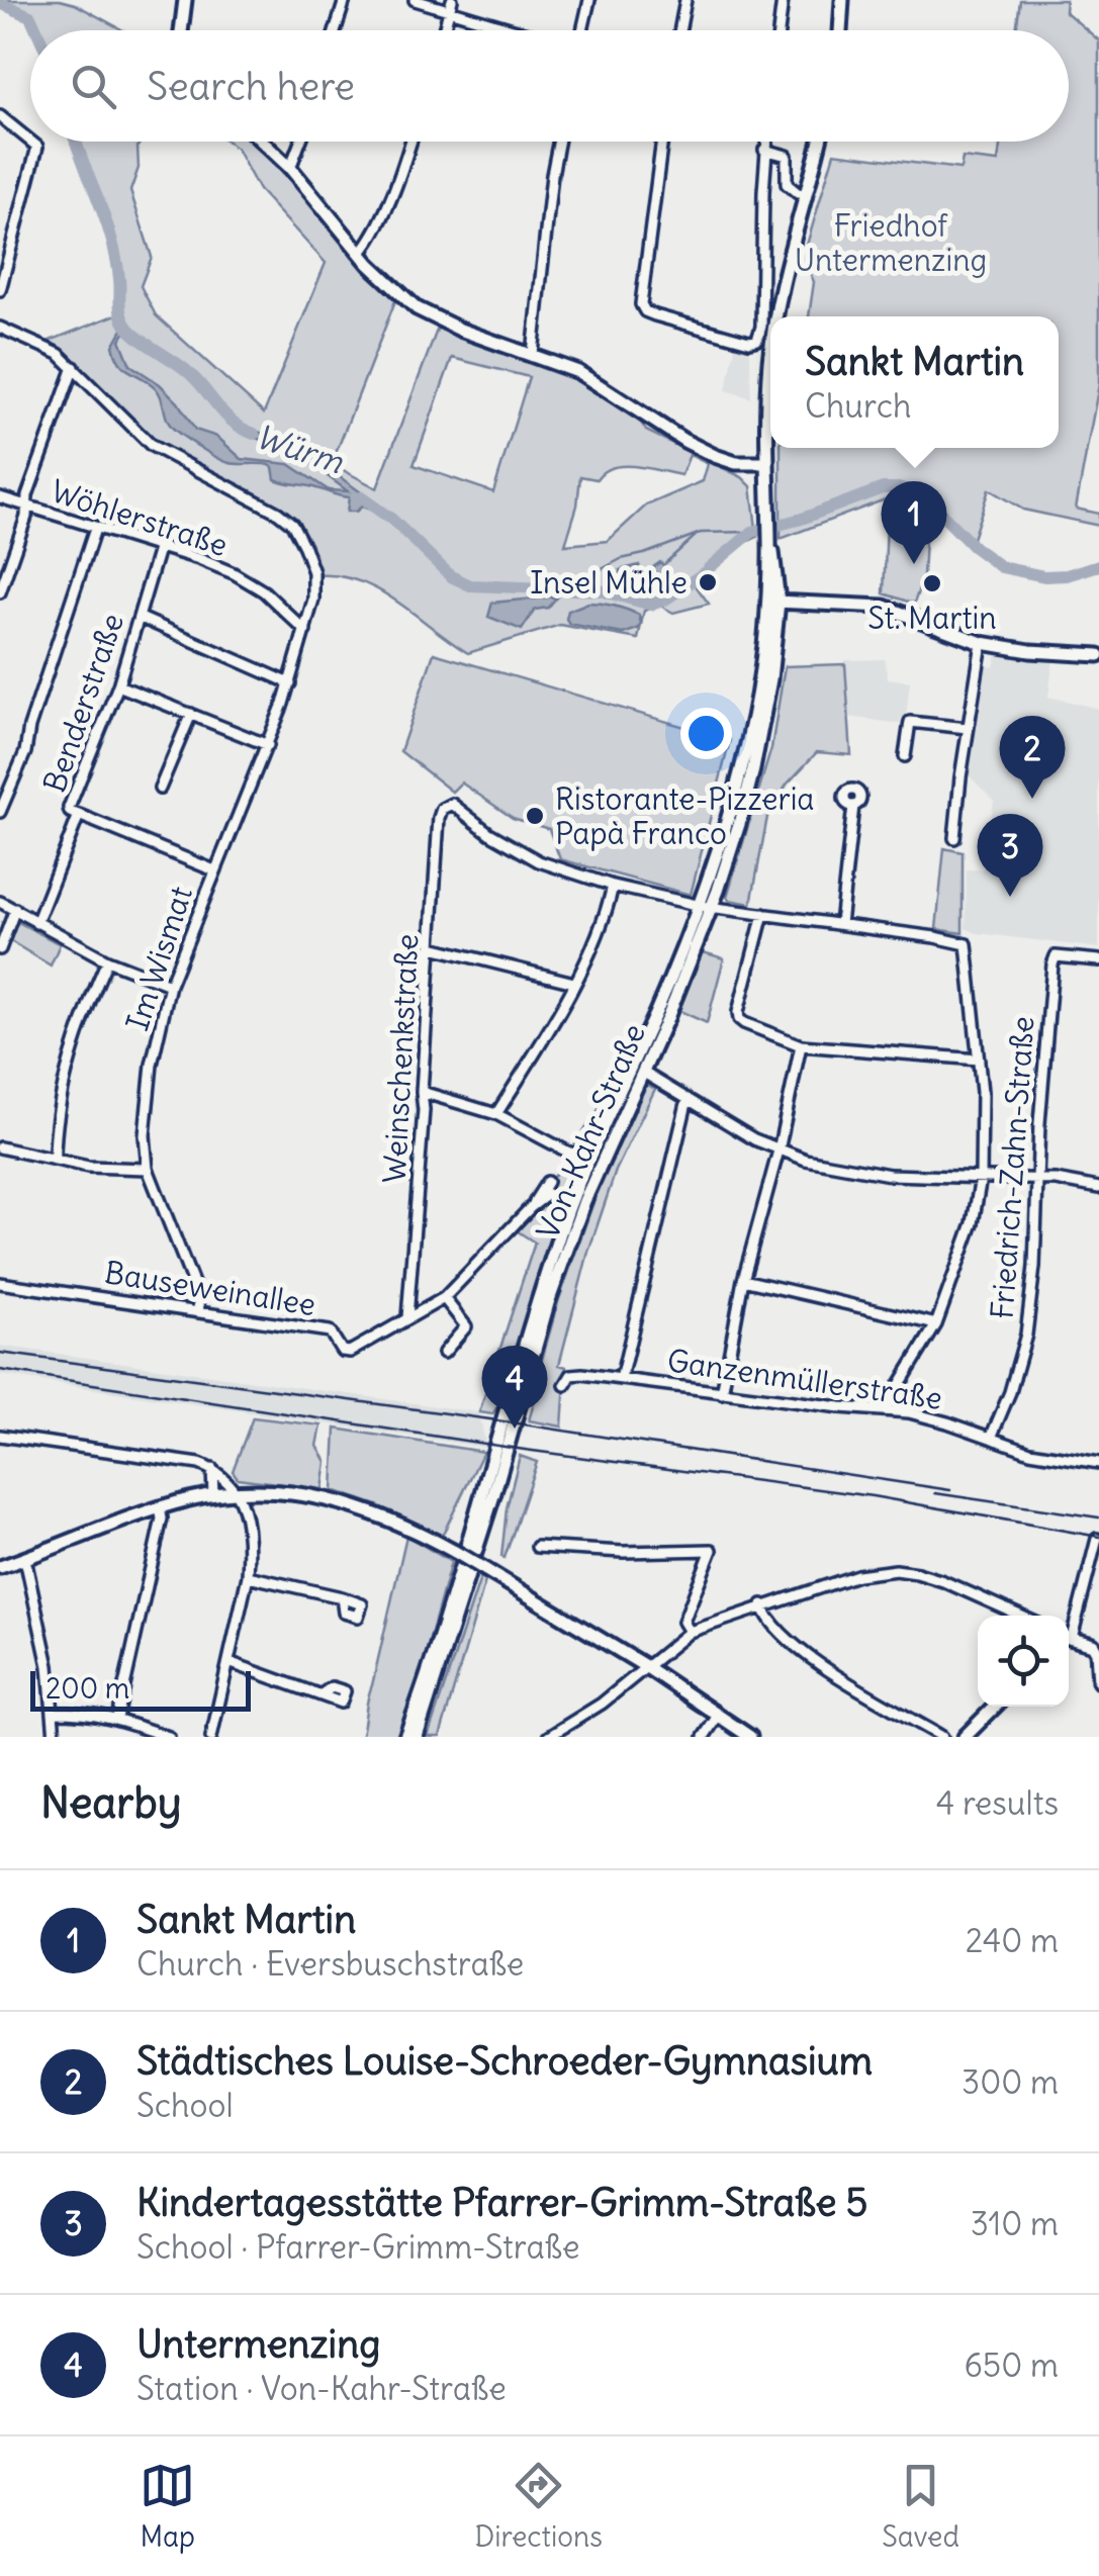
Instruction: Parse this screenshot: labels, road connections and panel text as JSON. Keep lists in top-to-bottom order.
{
  "streets": {
    "main road": ["Von-Kahr-Straße"],
    "street": [
      "Wöhlerstraße",
      "Benderstraße",
      "Im Wismat",
      "Weinschenkstraße",
      "Friedrich-Zahn-Straße",
      "Bauseweinallee",
      "Ganzenmüllerstraße"
    ]
  },
  "crossings": [
    ["Wöhlerstraße", "Benderstraße"],
    ["Wöhlerstraße", "Im Wismat"],
    ["Im Wismat", "Bauseweinallee"],
    ["Weinschenkstraße", "Bauseweinallee"],
    ["Friedrich-Zahn-Straße", "Ganzenmüllerstraße"]
  ],
  "water": ["Würm"],
  "parks": ["Friedhof Untermenzing"],
  "places": ["Insel Mühle", "St. Martin", "Ristorante-Pizzeria Papà Franco"],
  "scale_bar": "200 m",
  "page": {
    "search": "Search here",
    "popup": ["Sankt Martin", "Church"],
    "pins": [
      "1",
      "2",
      "3",
      "4"
    ],
    "scale": "200 m",
    "heading": ["Nearby", "4 results"],
    "list": [
      {
        "mark": "1",
        "name": "Sankt Martin",
        "note": "Church · Eversbuschstraße",
        "value": "240 m"
      },
      {
        "mark": "2",
        "name": "Städtisches Louise-Schroeder-Gymnasium",
        "note": "School",
        "value": "300 m"
      },
      {
        "mark": "3",
        "name": "Kindertagesstätte Pfarrer-Grimm-Straße 5",
        "note": "School · Pfarrer-Grimm-Straße",
        "value": "310 m"
      },
      {
        "mark": "4",
        "name": "Untermenzing",
        "note": "Station · Von-Kahr-Straße",
        "value": "650 m"
      }
    ],
    "nav": ["Map", "Directions", "Saved"]
  }
}
